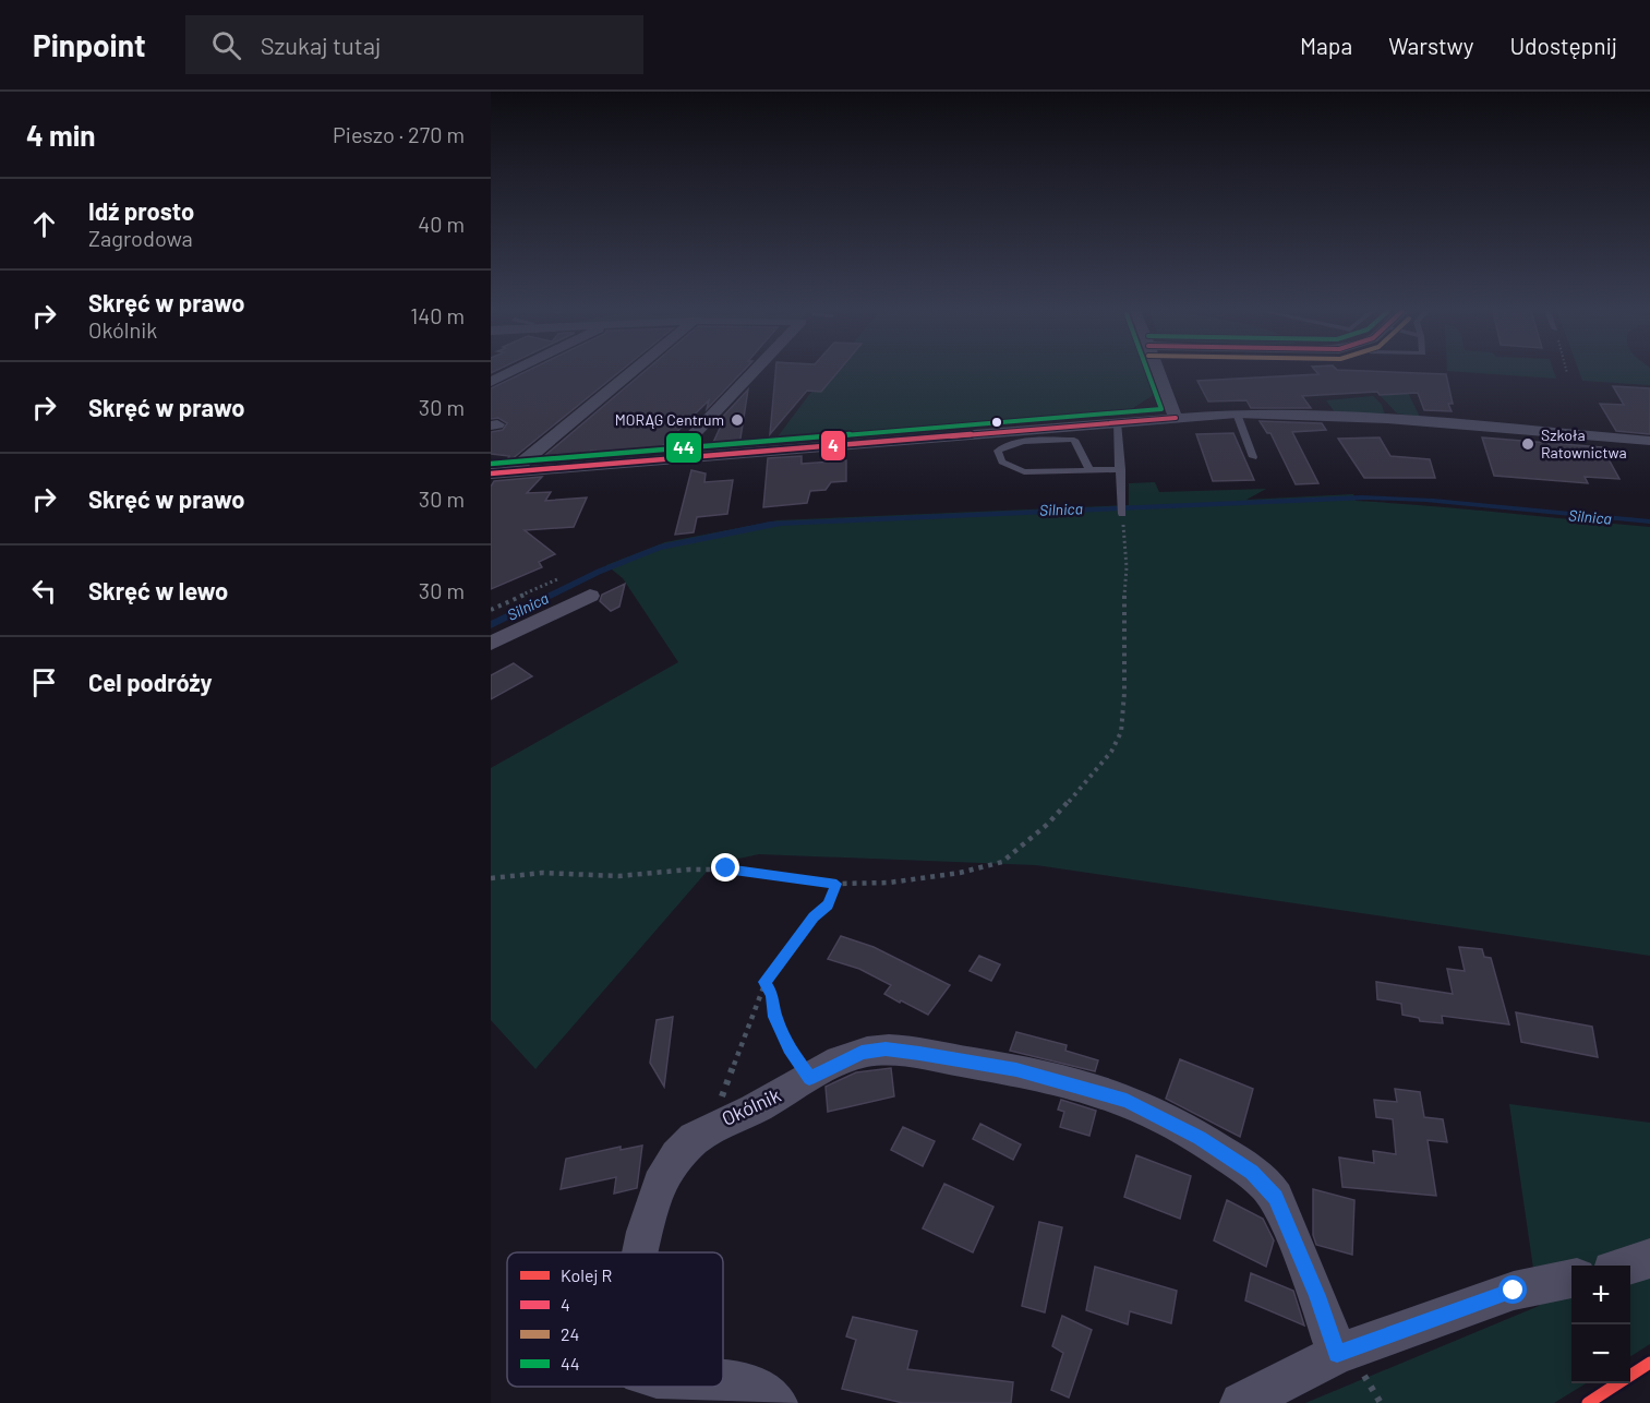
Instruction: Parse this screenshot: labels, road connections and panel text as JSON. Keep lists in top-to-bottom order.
{
  "streets": {
    "street": ["Okólnik"]
  },
  "water": ["Silnica"],
  "places": ["MORĄG Centrum", "Szkoła Ratownictwa"],
  "lines": ["transit line 44", "transit line 4", "rail line R"],
  "legend": [
    "Kolej R",
    "4",
    "24",
    "44"
  ],
  "page": {
    "header": "Pinpoint",
    "search": "Szukaj tutaj",
    "nav": ["Mapa", "Warstwy", "Udostępnij"],
    "heading": ["4 min", "Pieszo · 270 m"],
    "list": [
      ["Idź prosto", "Zagrodowa", "40 m"],
      ["Skręć w prawo", "Okólnik", "140 m"],
      ["Skręć w prawo", "30 m"],
      ["Skręć w prawo", "30 m"],
      ["Skręć w lewo", "30 m"],
      "Cel podróży"
    ],
    "map_buttons": ["+", "−"]
  }
}
